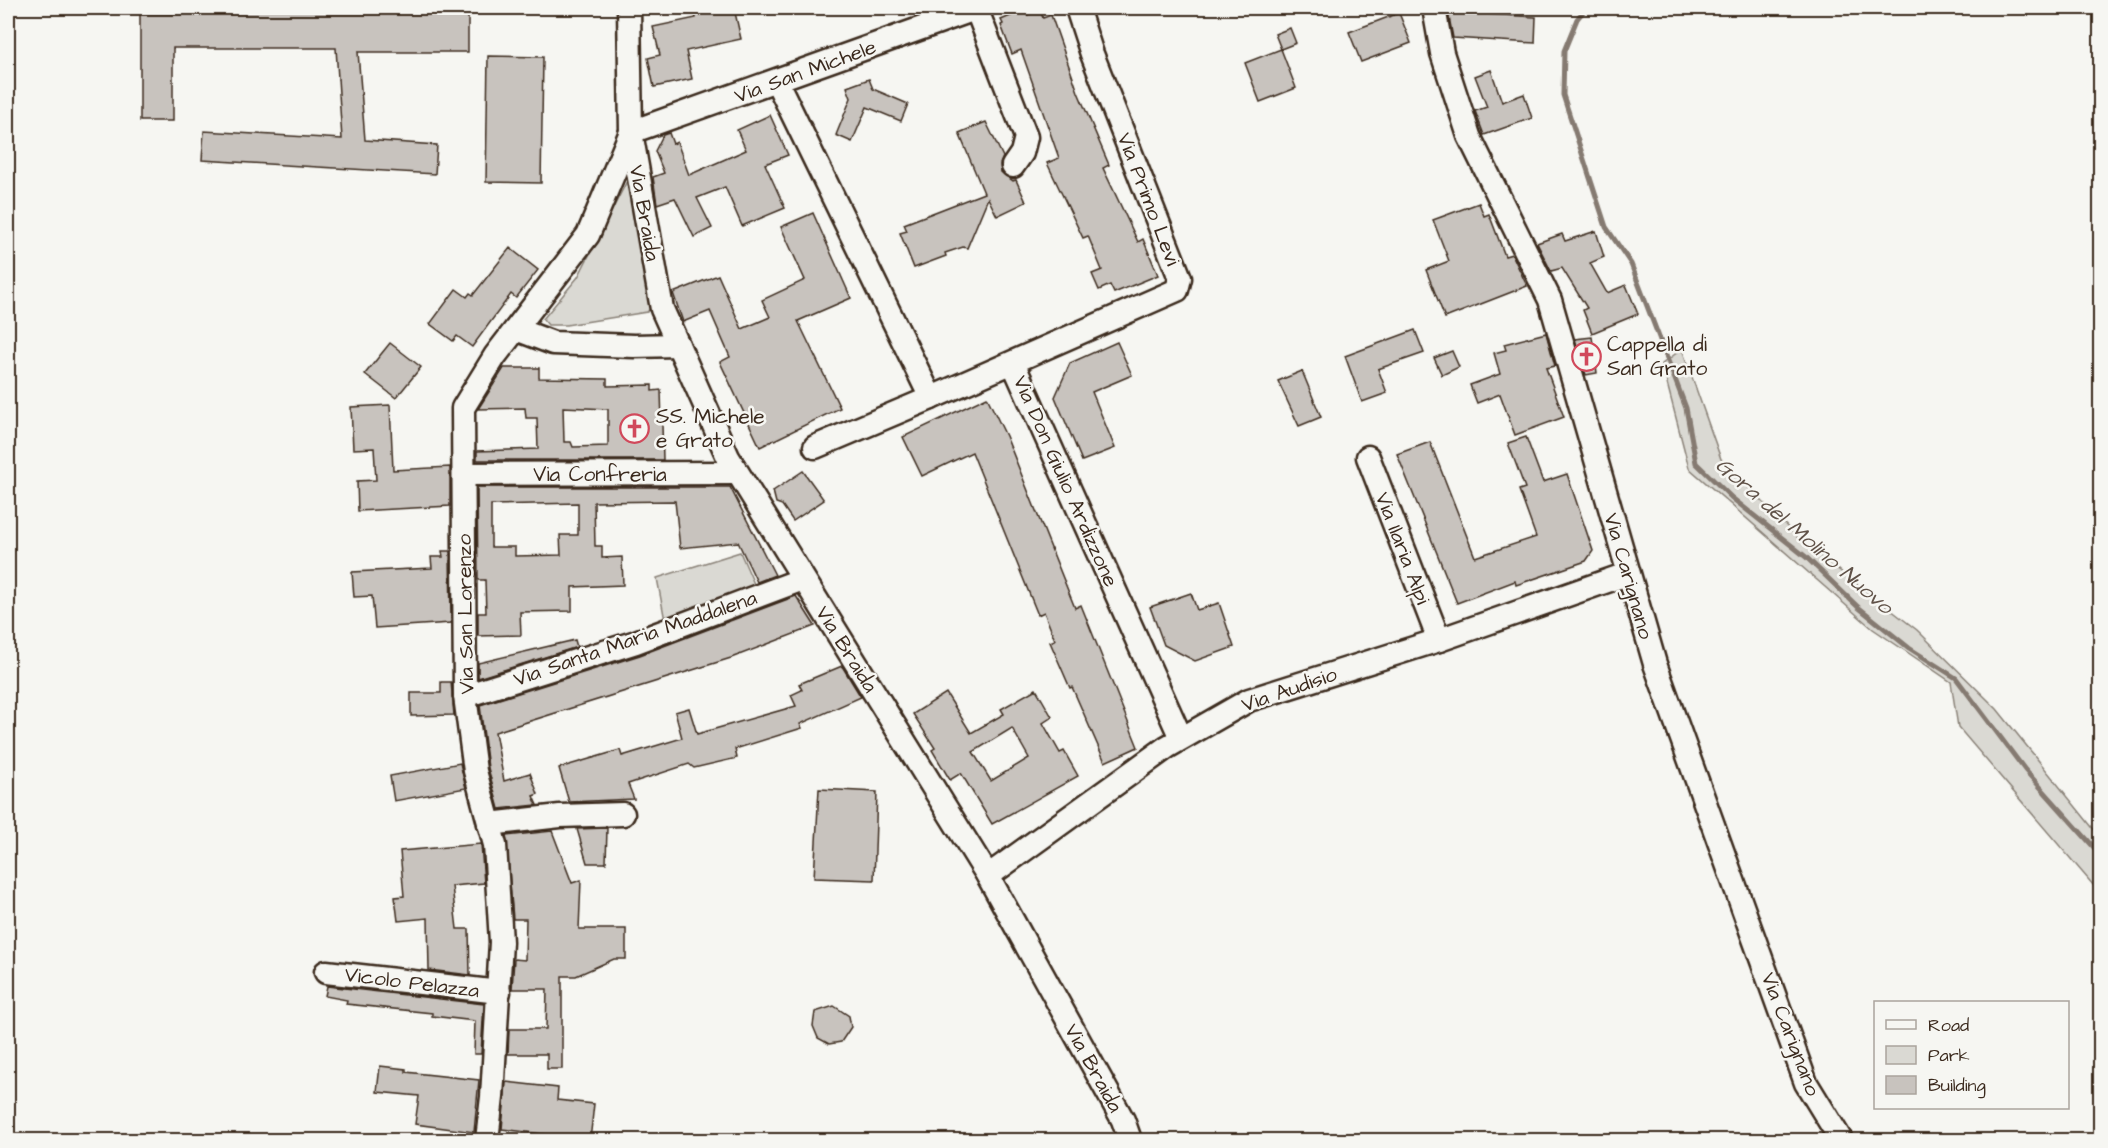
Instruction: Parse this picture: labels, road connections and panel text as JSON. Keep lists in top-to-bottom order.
{
  "streets": {
    "street": [
      "Via San Michele",
      "Via Primo Levi",
      "Via Braida",
      "Via Confreria",
      "Via Don Giulio Ardizzone",
      "Via Ilaria Alpi",
      "Via Carignano",
      "Via San Lorenzo",
      "Via Santa Maria Maddalena",
      "Via Audisio",
      "Vicolo Pelazza"
    ]
  },
  "crossings": [
    ["Via San Michele", "Via Braida"],
    ["Via San Michele", "Via San Lorenzo"],
    ["Via Primo Levi", "Via Don Giulio Ardizzone"],
    ["Via Braida", "Via Confreria"],
    ["Via Braida", "Via San Lorenzo"],
    ["Via Braida", "Via Santa Maria Maddalena"],
    ["Via Braida", "Via Audisio"],
    ["Via Confreria", "Via San Lorenzo"],
    ["Via Don Giulio Ardizzone", "Via Audisio"],
    ["Via Ilaria Alpi", "Via Audisio"],
    ["Via Carignano", "Via Audisio"],
    ["Via San Lorenzo", "Via Santa Maria Maddalena"],
    ["Via San Lorenzo", "Vicolo Pelazza"]
  ],
  "water": ["Gora del Molino Nuovo"],
  "places": {
    "church": ["Cappella di San Grato", "SS. Michele e Grato"]
  },
  "legend": ["Road", "Park", "Building"]
}
